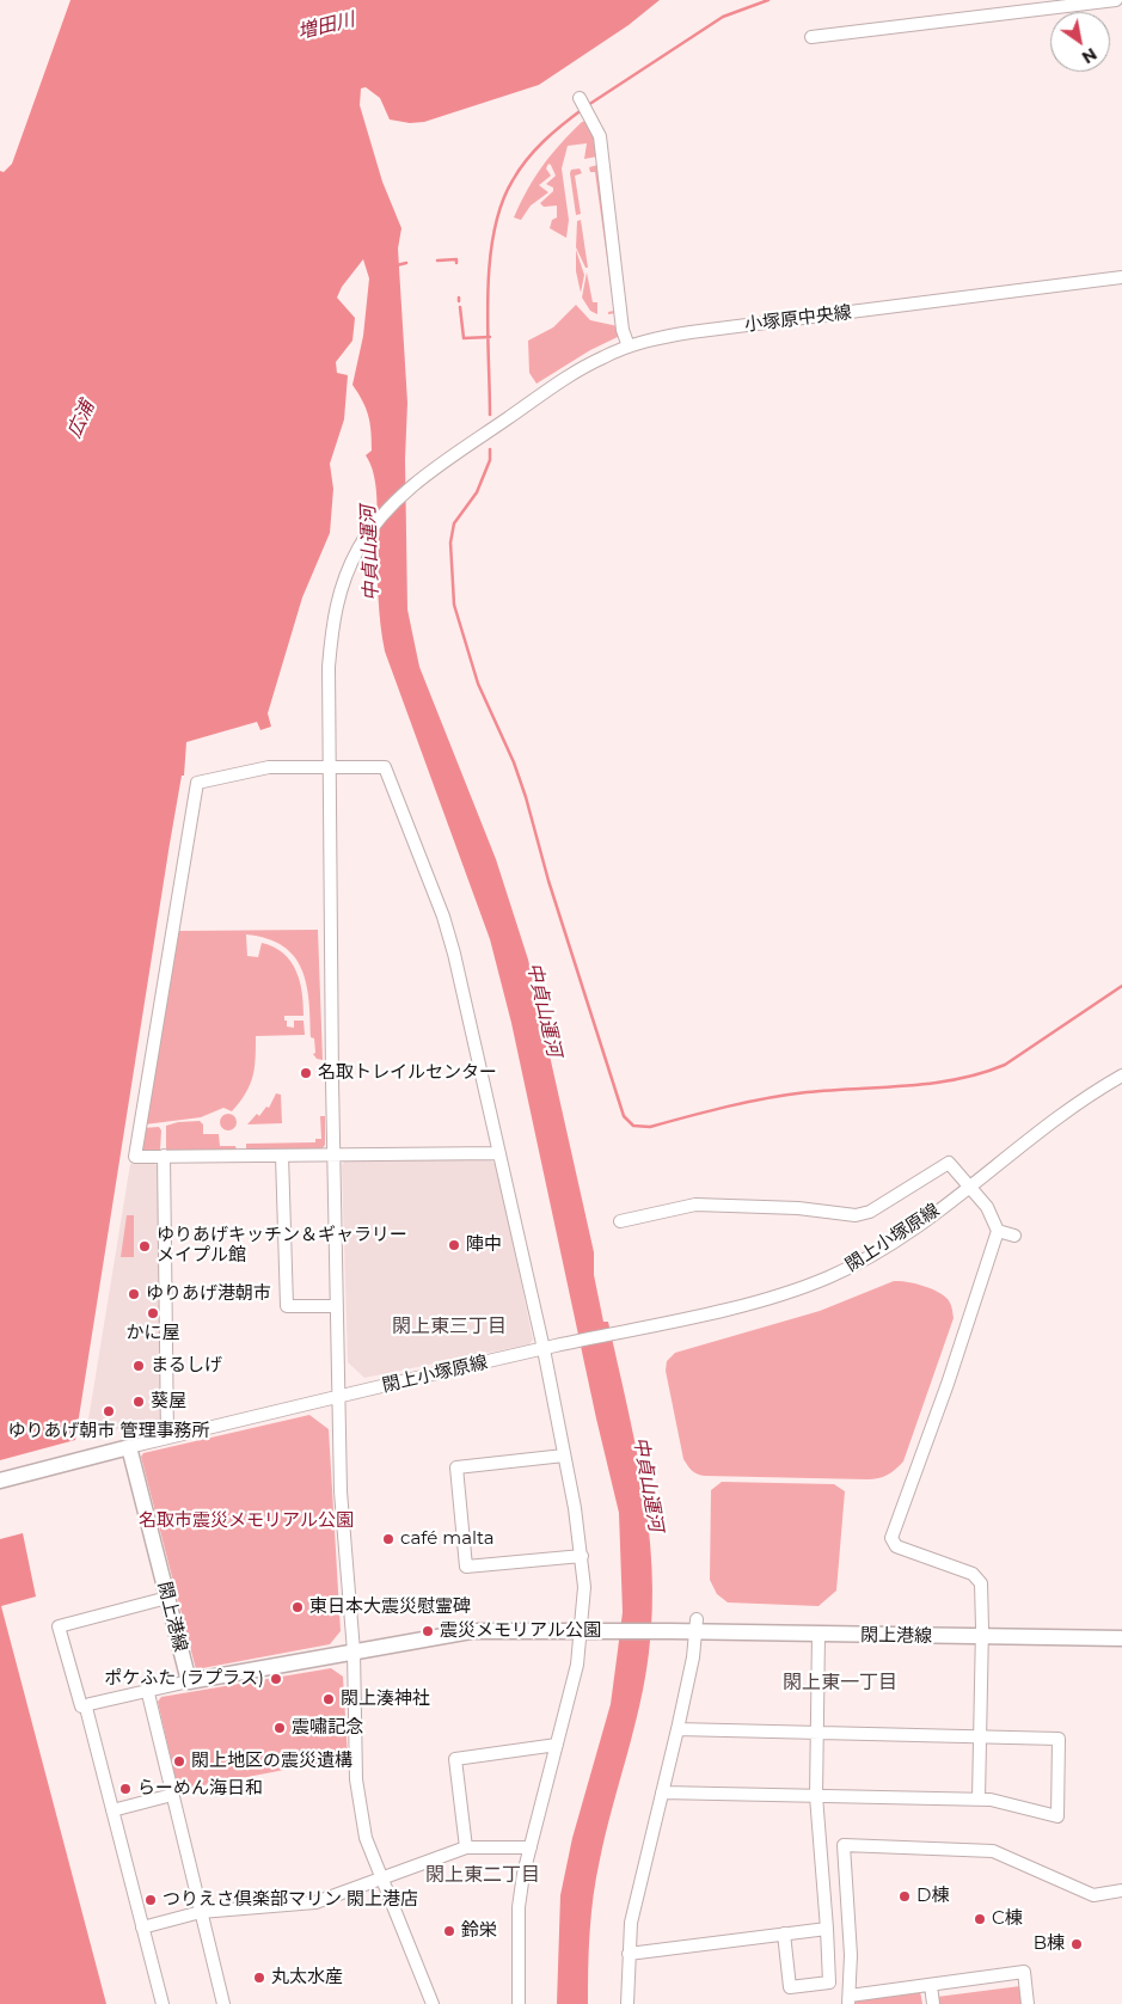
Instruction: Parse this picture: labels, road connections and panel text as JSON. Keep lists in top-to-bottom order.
{
  "streets": {
    "main road": ["閖上港線"],
    "street": ["小塚原中央線", "閖上小塚原線"]
  },
  "crossings": [
    ["閖上小塚原線", "閖上港線"]
  ],
  "districts": ["閖上東三丁目", "閖上東一丁目", "閖上東二丁目"],
  "water": ["増田川", "広浦", "中貞山運河"],
  "parks": ["名取市震災メモリアル公園"],
  "places": [
    "名取トレイルセンター",
    "陣中",
    "ゆりあげキッチン＆ギャラリー メイプル館",
    "ゆりあげ港朝市",
    "かに屋",
    "まるしげ",
    "葵屋",
    "ゆりあげ朝市 管理事務所",
    "café malta",
    "東日本大震災慰霊碑",
    "震災メモリアル公園",
    "ポケふた (ラプラス)",
    "閖上湊神社",
    "震嘯記念",
    "閖上地区の震災遺構",
    "らーめん海日和",
    "D棟",
    "つりえさ倶楽部マリン 閖上港店",
    "C棟",
    "鈴栄",
    "B棟",
    "丸太水産"
  ],
  "north": "bottom right"
}
